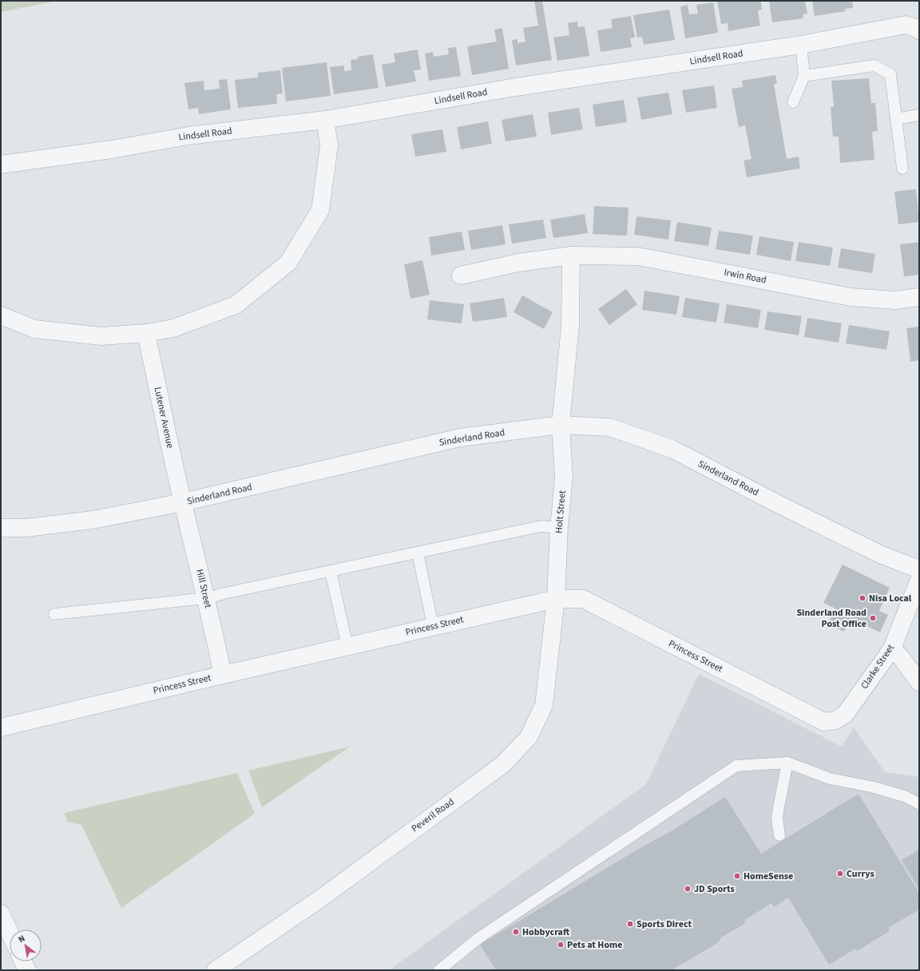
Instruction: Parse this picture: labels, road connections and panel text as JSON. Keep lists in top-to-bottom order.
{
  "streets": {
    "street": [
      "Lindsell Road",
      "Irwin Road",
      "Lutener Avenue",
      "Sinderland Road",
      "Holt Street",
      "Hill Street",
      "Princess Street",
      "Clarke Street",
      "Peveril Road"
    ]
  },
  "crossings": [
    ["Lutener Avenue", "Sinderland Road"],
    ["Lutener Avenue", "Hill Street"],
    ["Sinderland Road", "Holt Street"],
    ["Sinderland Road", "Hill Street"],
    ["Holt Street", "Princess Street"],
    ["Holt Street", "Peveril Road"],
    ["Hill Street", "Princess Street"],
    ["Princess Street", "Clarke Street"],
    ["Princess Street", "Peveril Road"]
  ],
  "places": [
    "Nisa Local",
    "Sinderland Road Post Office",
    "Currys",
    "HomeSense",
    "JD Sports",
    "Sports Direct",
    "Hobbycraft",
    "Pets at Home"
  ],
  "north": "top left"
}
